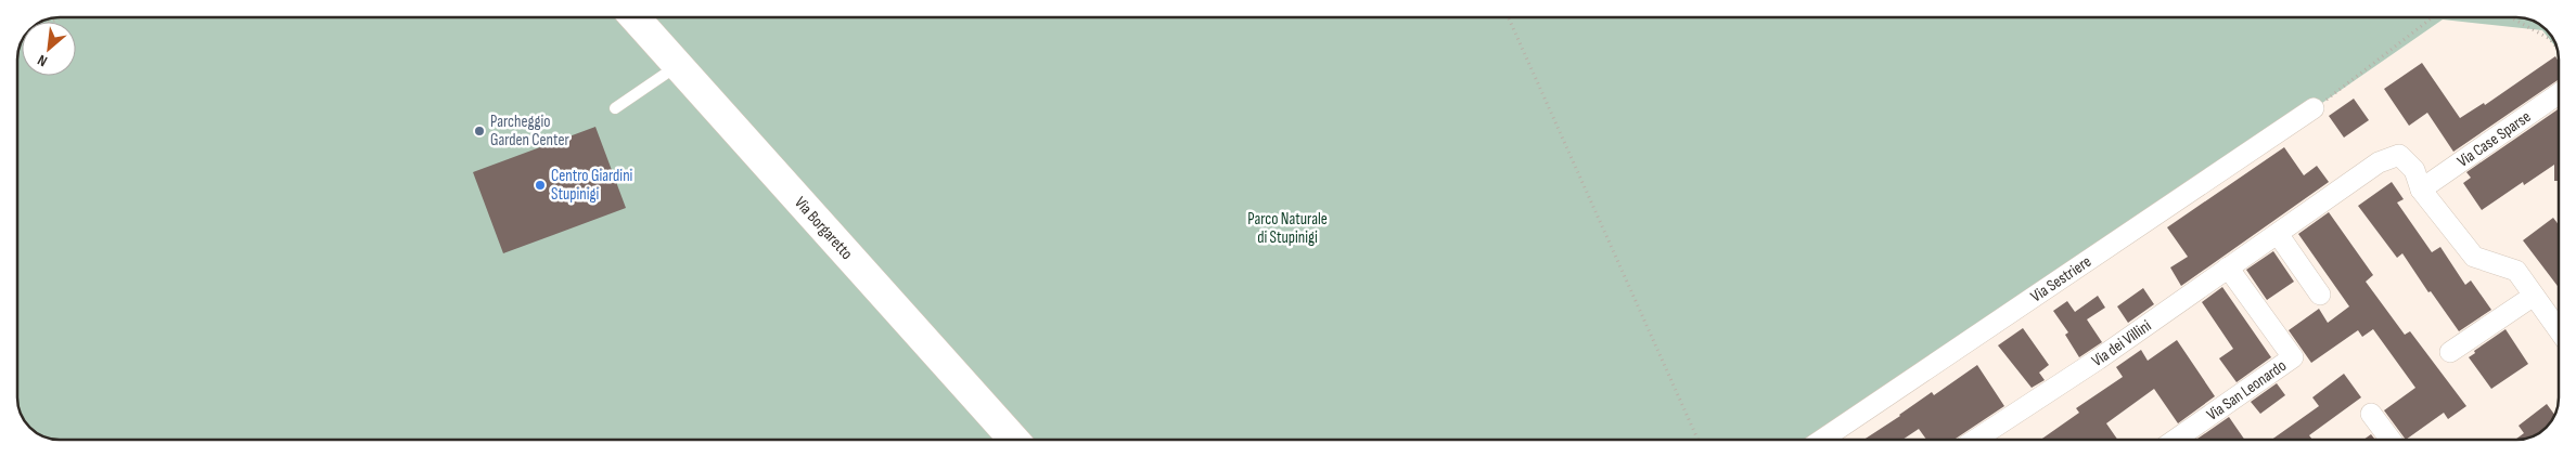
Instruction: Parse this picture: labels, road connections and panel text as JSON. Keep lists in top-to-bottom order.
{
  "streets": {
    "street": [
      "Via Case Sparse",
      "Via Borgaretto",
      "Via Sestriere",
      "Via dei Villini",
      "Via San Leonardo"
    ]
  },
  "crossings": [
    ["Via Case Sparse", "Via dei Villini"],
    ["Via dei Villini", "Via San Leonardo"]
  ],
  "parks": ["Parco Naturale di Stupinigi"],
  "places": ["Parcheggio Garden Center", "Centro Giardini Stupinigi"],
  "north": "bottom left"
}
